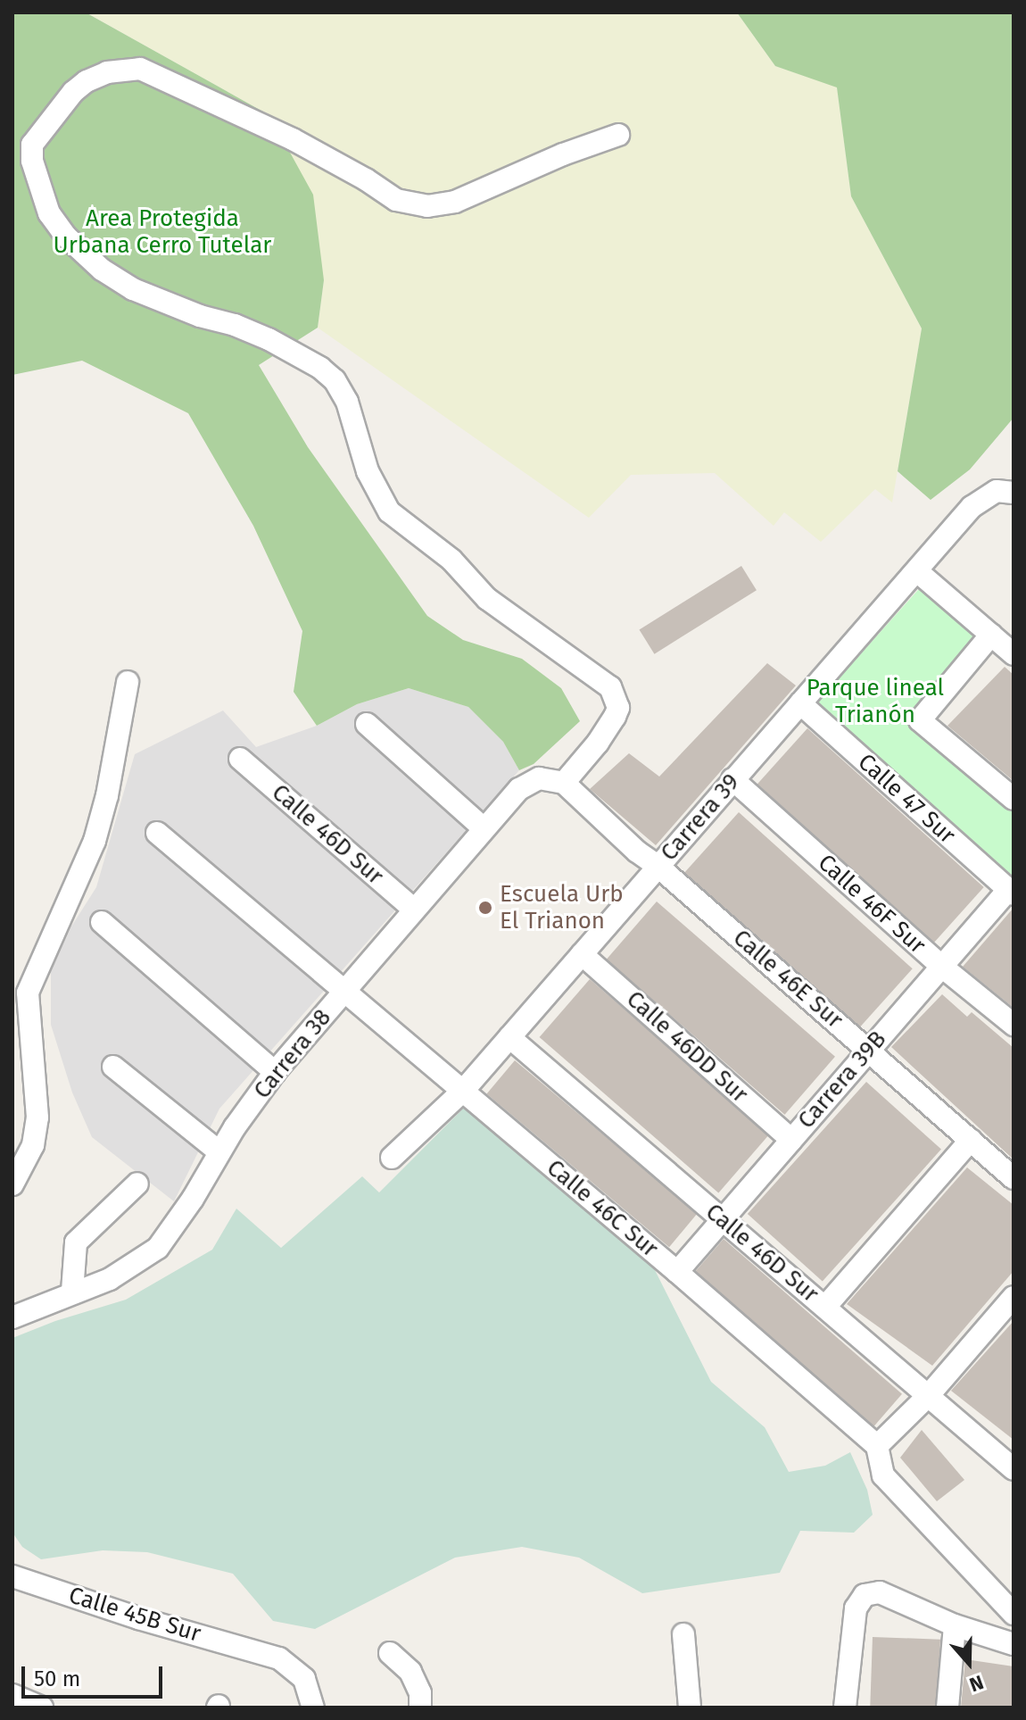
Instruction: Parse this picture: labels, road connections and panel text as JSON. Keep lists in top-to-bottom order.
{
  "streets": {
    "street": [
      "Calle 47 Sur",
      "Carrera 39",
      "Calle 46D Sur",
      "Calle 46F Sur",
      "Calle 46E Sur",
      "Calle 46DD Sur",
      "Carrera 38",
      "Carrera 39B",
      "Calle 46C Sur",
      "Calle 45B Sur"
    ]
  },
  "crossings": [
    ["Calle 47 Sur", "Carrera 39"],
    ["Calle 47 Sur", "Carrera 39B"],
    ["Carrera 39", "Calle 46D Sur"],
    ["Carrera 39", "Calle 46F Sur"],
    ["Carrera 39", "Calle 46E Sur"],
    ["Carrera 39", "Calle 46DD Sur"],
    ["Carrera 39", "Calle 46C Sur"],
    ["Calle 46D Sur", "Carrera 38"],
    ["Calle 46D Sur", "Carrera 39B"],
    ["Calle 46F Sur", "Carrera 39B"],
    ["Calle 46E Sur", "Carrera 39B"],
    ["Calle 46DD Sur", "Carrera 39B"],
    ["Carrera 38", "Calle 46C Sur"],
    ["Carrera 39B", "Calle 46C Sur"]
  ],
  "parks": ["Area Protegida Urbana Cerro Tutelar", "Parque lineal Trianón"],
  "places": ["Escuela Urb El Trianon"],
  "scale_bar": "50 m",
  "north": "bottom"
}
